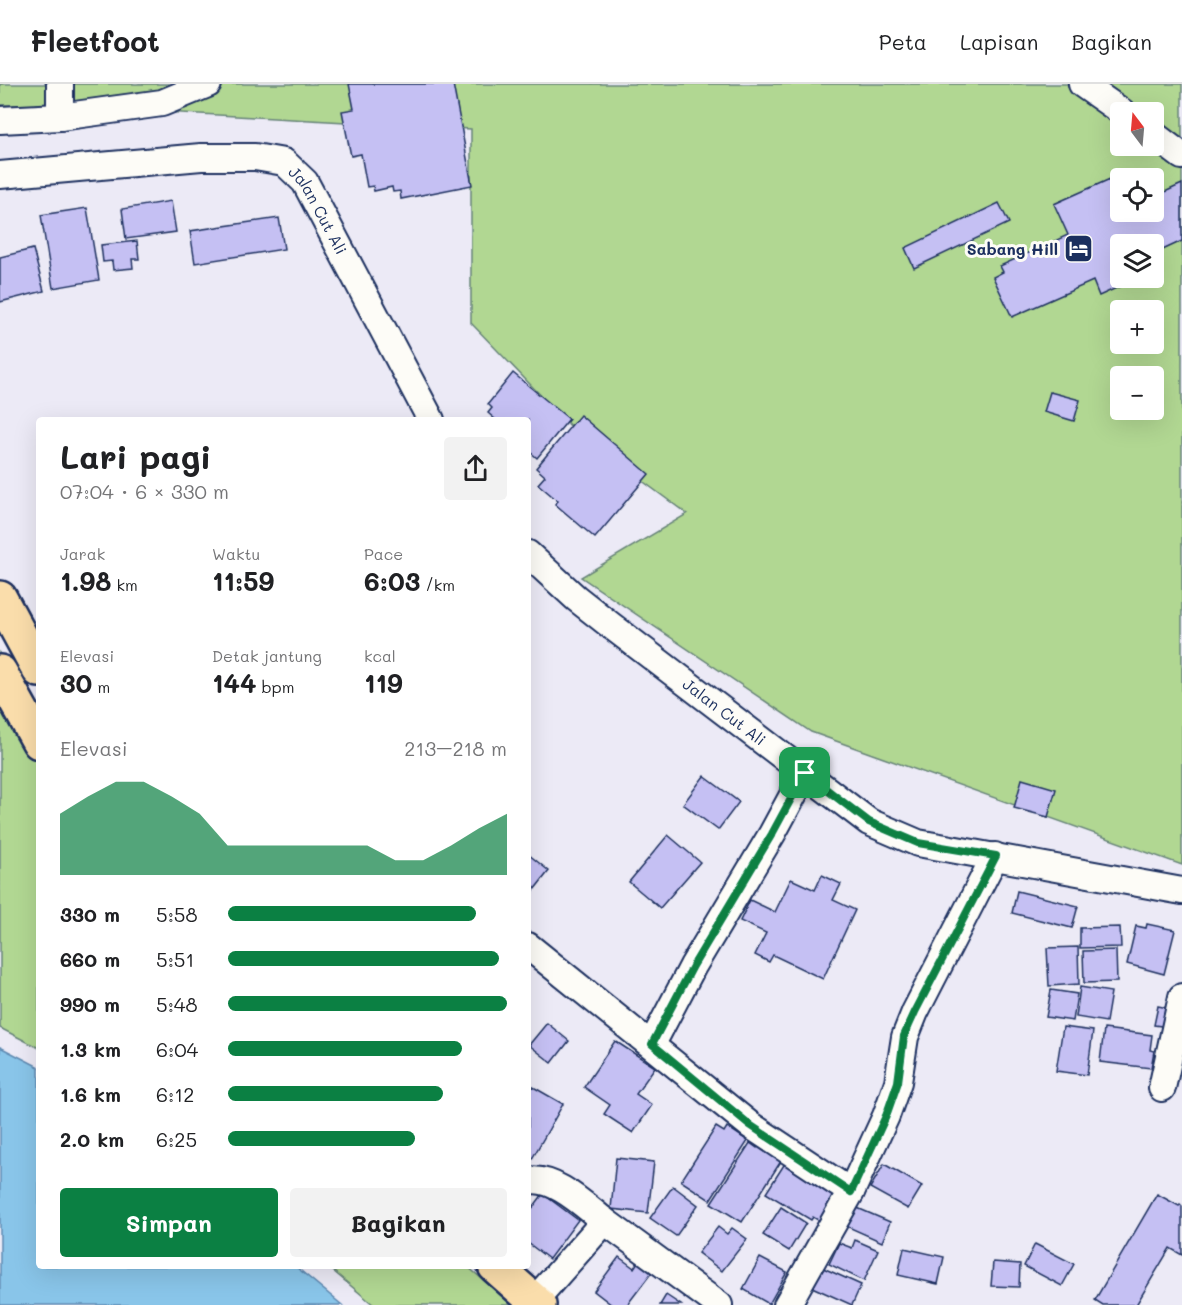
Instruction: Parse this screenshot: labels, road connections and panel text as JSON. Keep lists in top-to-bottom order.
{
  "streets": {
    "street": ["Jalan Cut Ali"]
  },
  "places": {
    "hotel": ["Sabang Hill"]
  },
  "north": "top",
  "page": {
    "header": "Fleetfoot",
    "nav": ["Peta", "Lapisan", "Bagikan"],
    "map_buttons": ["+", "−"],
    "heading": ["Lari pagi", "07:04 · 6 × 330 m"],
    "stats": [
      ["Jarak", "1.98 km"],
      ["Waktu", "11:59"],
      ["Pace", "6:03 /km"],
      ["Elevasi", "30 m"],
      ["Detak jantung", "144 bpm"],
      ["kcal", "119"]
    ],
    "chart": ["Elevasi", "213–218 m"],
    "list": [
      {
        "name": "330 m",
        "note": "5:58"
      },
      {
        "name": "660 m",
        "note": "5:51"
      },
      {
        "name": "990 m",
        "note": "5:48"
      },
      {
        "name": "1.3 km",
        "note": "6:04"
      },
      {
        "name": "1.6 km",
        "note": "6:12"
      },
      {
        "name": "2.0 km",
        "note": "6:25"
      }
    ],
    "buttons": ["Simpan", "Bagikan"]
  }
}
